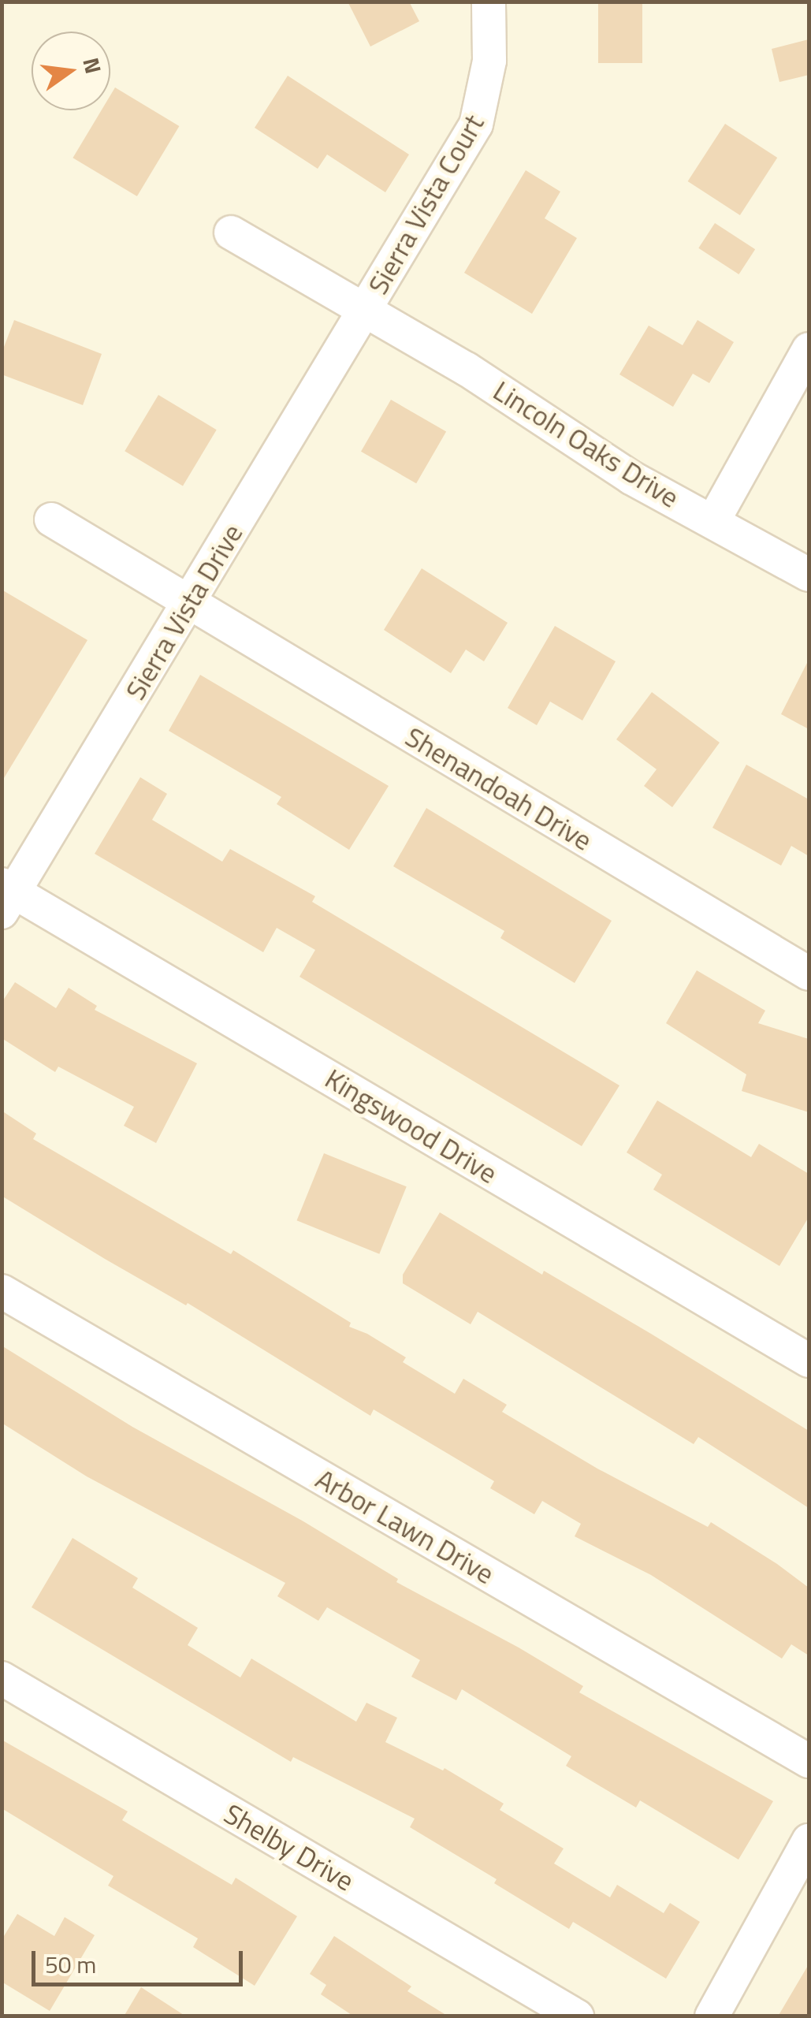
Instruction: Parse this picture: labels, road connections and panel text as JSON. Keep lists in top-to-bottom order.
{
  "streets": {
    "street": [
      "Sierra Vista Court",
      "Lincoln Oaks Drive",
      "Sierra Vista Drive",
      "Shenandoah Drive",
      "Kingswood Drive",
      "Arbor Lawn Drive",
      "Shelby Drive"
    ]
  },
  "crossings": [
    ["Sierra Vista Court", "Lincoln Oaks Drive"],
    ["Sierra Vista Court", "Sierra Vista Drive"],
    ["Lincoln Oaks Drive", "Sierra Vista Drive"],
    ["Sierra Vista Drive", "Shenandoah Drive"],
    ["Sierra Vista Drive", "Kingswood Drive"]
  ],
  "scale_bar": "50 m",
  "north": "right"
}
